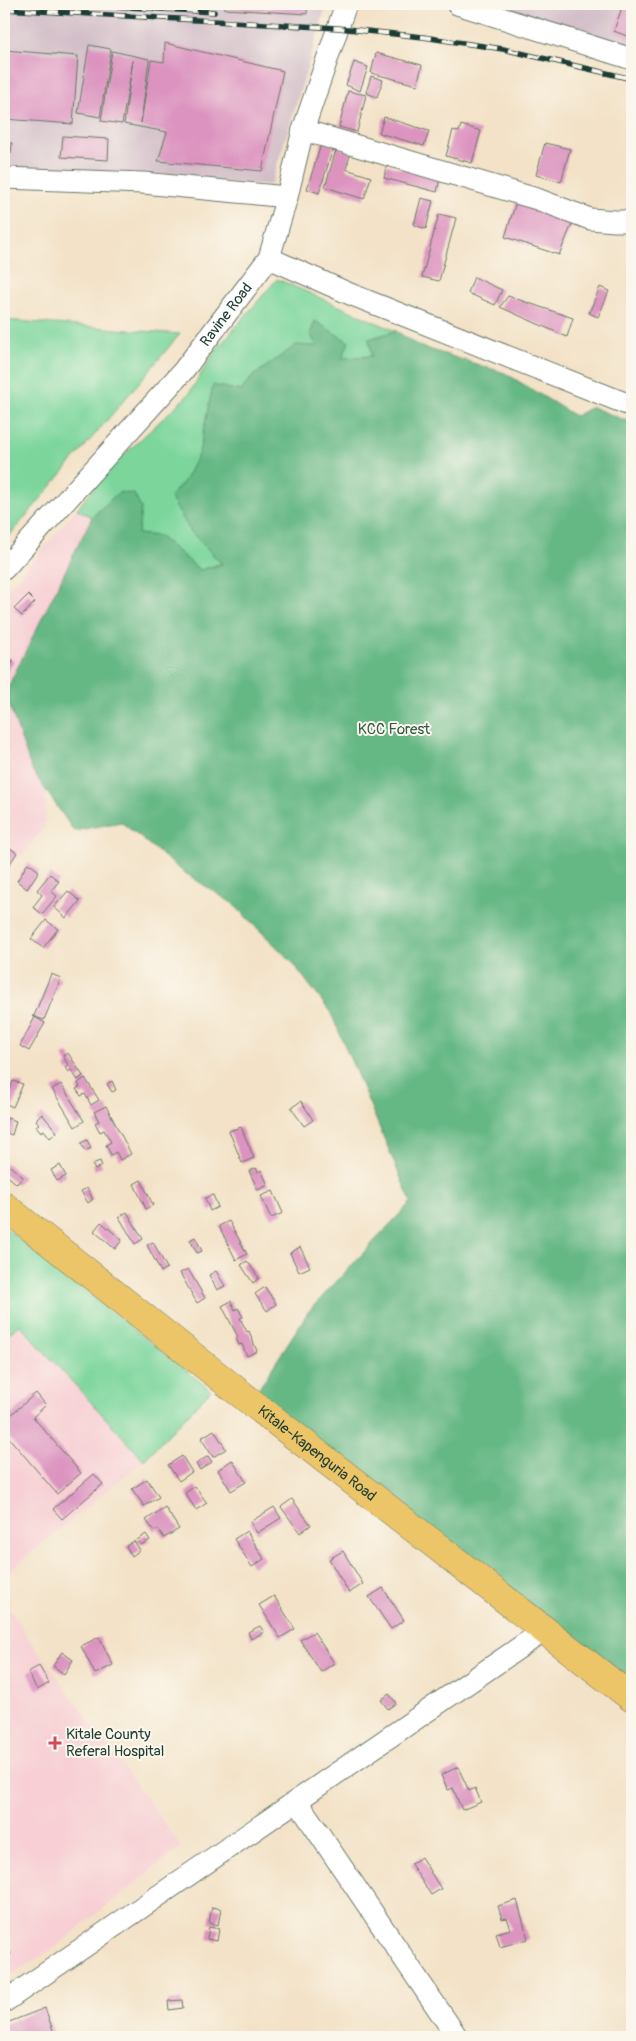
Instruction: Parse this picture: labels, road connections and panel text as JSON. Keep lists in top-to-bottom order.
{
  "streets": {
    "highway": ["Kitale-Kapenguria Road"],
    "street": ["Ravine Road"]
  },
  "parks": ["KCC Forest"],
  "places": {
    "health": ["Kitale County Referal Hospital"]
  }
}
